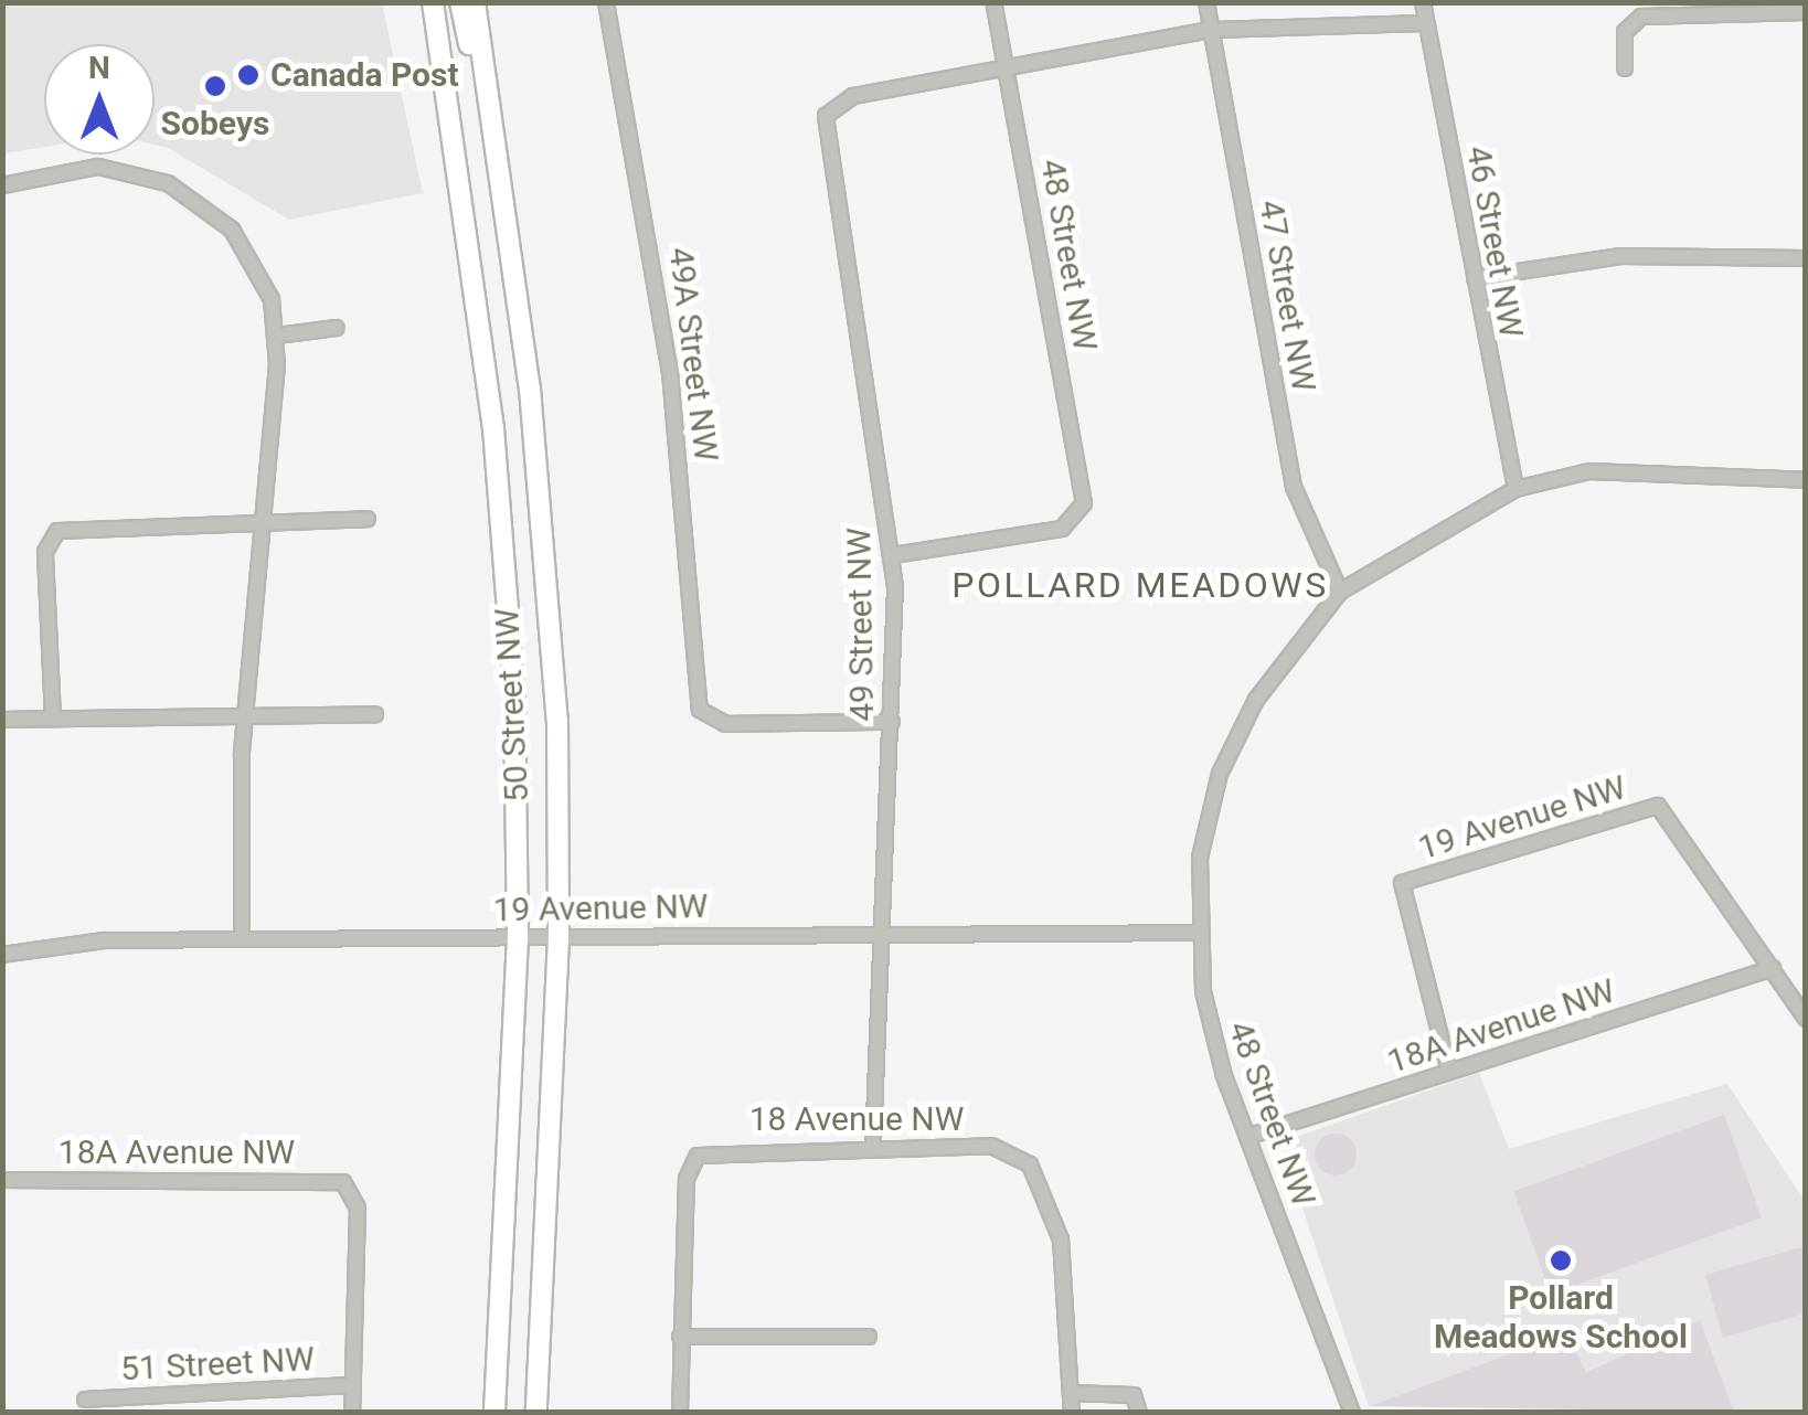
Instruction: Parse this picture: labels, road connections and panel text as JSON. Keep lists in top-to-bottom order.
{
  "streets": {
    "main road": ["50 Street NW"],
    "street": [
      "46 Street NW",
      "48 Street NW",
      "47 Street NW",
      "49A Street NW",
      "49 Street NW",
      "19 Avenue NW",
      "18A Avenue NW",
      "18 Avenue NW",
      "51 Street NW"
    ]
  },
  "crossings": [
    ["48 Street NW", "47 Street NW"],
    ["48 Street NW", "49 Street NW"],
    ["48 Street NW", "19 Avenue NW"],
    ["48 Street NW", "18A Avenue NW"],
    ["49A Street NW", "49 Street NW"],
    ["49 Street NW", "19 Avenue NW"],
    ["49 Street NW", "18 Avenue NW"],
    ["50 Street NW", "19 Avenue NW"],
    ["19 Avenue NW", "18A Avenue NW"],
    ["18A Avenue NW", "51 Street NW"]
  ],
  "districts": ["POLLARD MEADOWS"],
  "places": ["Canada Post", "Sobeys", "Pollard Meadows School"],
  "north": "top"
}
